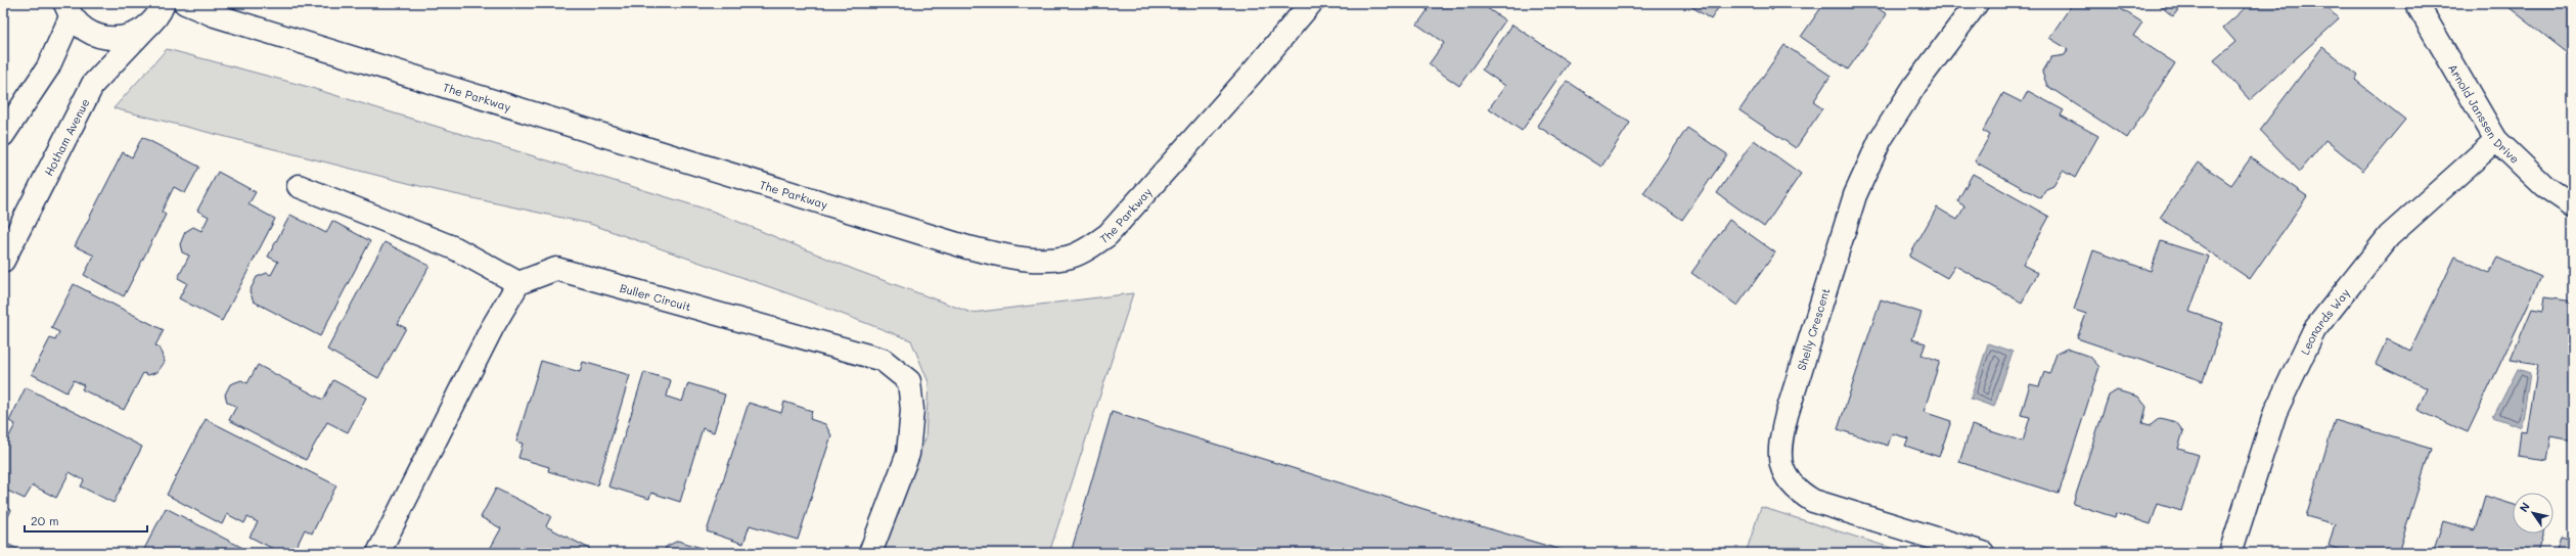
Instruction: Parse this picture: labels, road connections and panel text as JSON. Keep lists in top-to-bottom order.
{
  "streets": {
    "street": [
      "The Parkway",
      "Arnold Janssen Drive",
      "Hotham Avenue",
      "Buller Circuit",
      "Leonards Way",
      "Shelly Crescent"
    ]
  },
  "crossings": [
    ["Arnold Janssen Drive", "Leonards Way"]
  ],
  "scale_bar": "20 m",
  "north": "top left"
}
